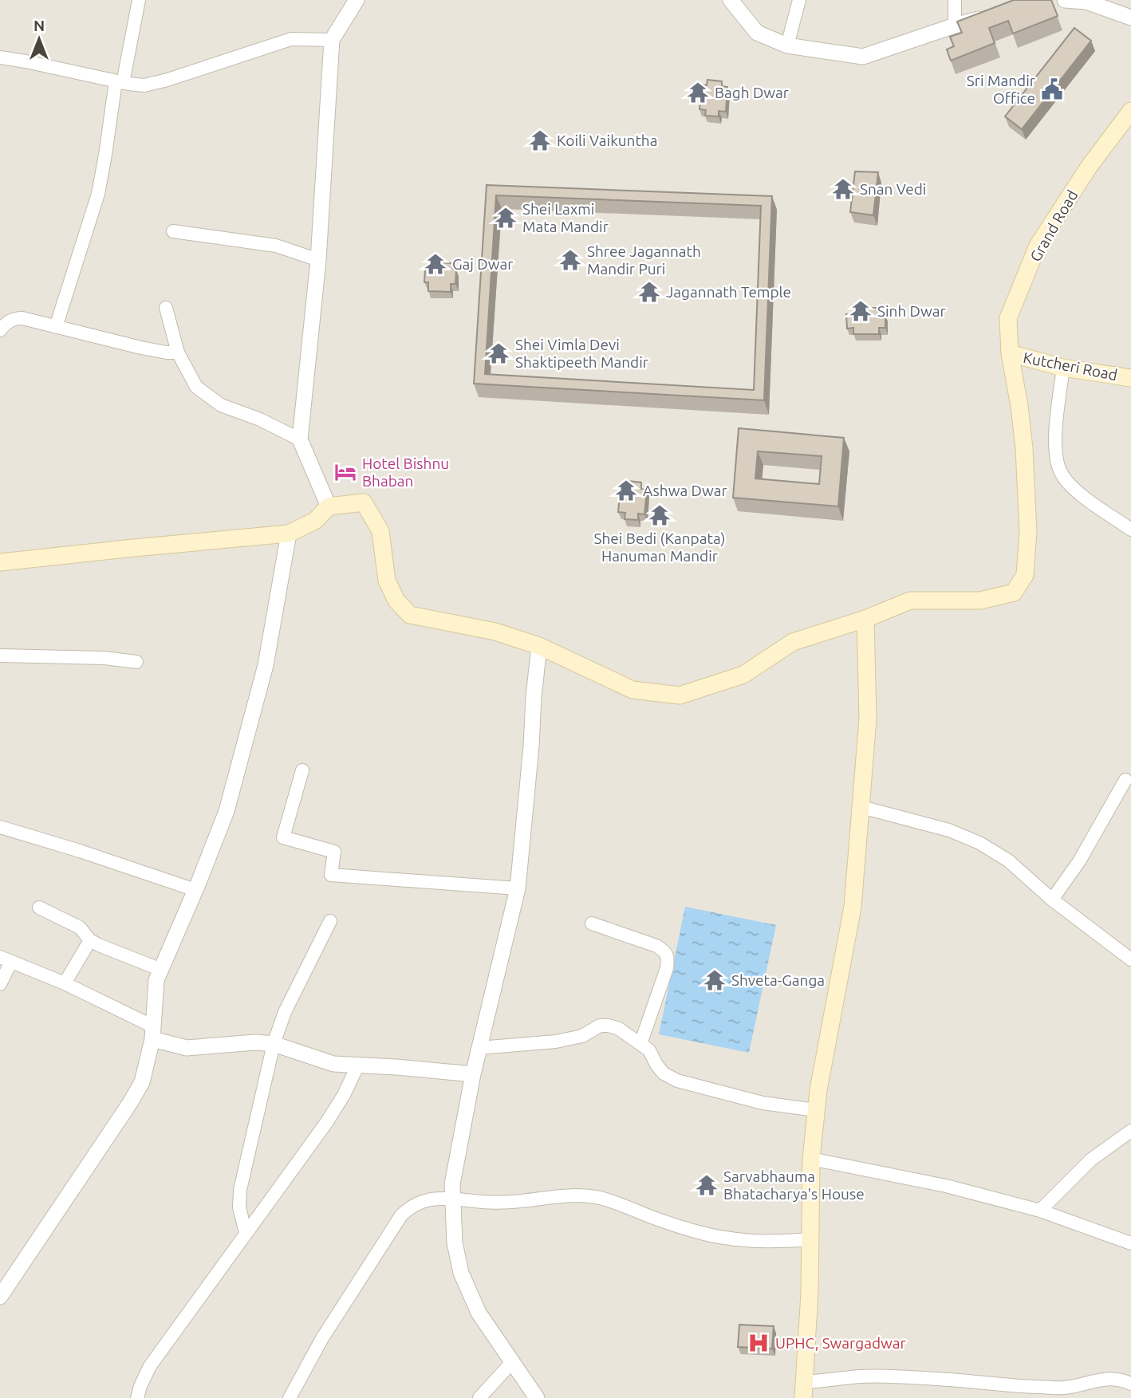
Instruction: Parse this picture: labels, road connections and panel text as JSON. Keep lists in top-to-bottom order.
{
  "streets": {
    "main road": ["Grand Road", "Kutcheri Road"]
  },
  "crossings": [
    ["Grand Road", "Kutcheri Road"]
  ],
  "places": {
    "public building": ["Sri Mandir Office"],
    "temple": [
      "Bagh Dwar",
      "Koili Vaikuntha",
      "Snan Vedi",
      "Shei Laxmi Mata Mandir",
      "Shree Jagannath Mandir Puri",
      "Gaj Dwar",
      "Jagannath Temple",
      "Sinh Dwar",
      "Shei Vimla Devi Shaktipeeth Mandir",
      "Ashwa Dwar",
      "Shei Bedi (Kanpata) Hanuman Mandir",
      "Shveta-Ganga",
      "Sarvabhauma Bhatacharya's House"
    ],
    "hotel": ["Hotel Bishnu Bhaban"],
    "hospital": ["UPHC, Swargadwar"]
  },
  "north": "top"
}
